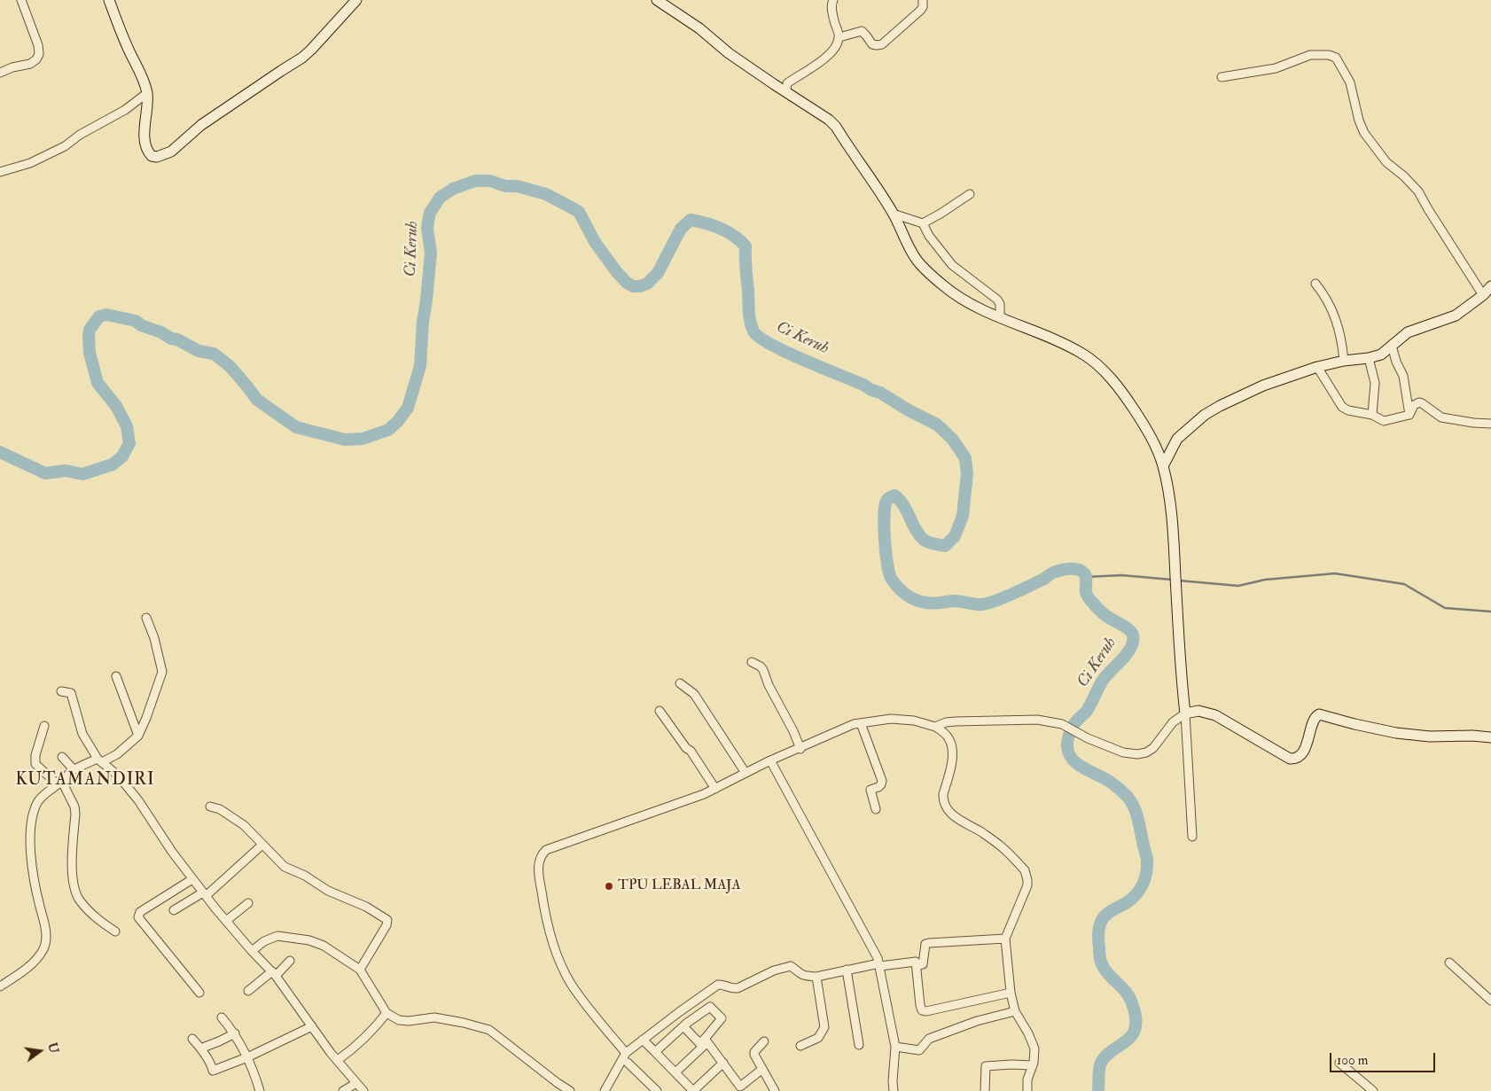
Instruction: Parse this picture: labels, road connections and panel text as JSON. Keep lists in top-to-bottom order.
{
  "districts": ["KUTAMANDIRI"],
  "water": ["Ci Keruh"],
  "places": ["TPU LEBAL MAJA"],
  "scale_bar": "100 m",
  "north": "right"
}
